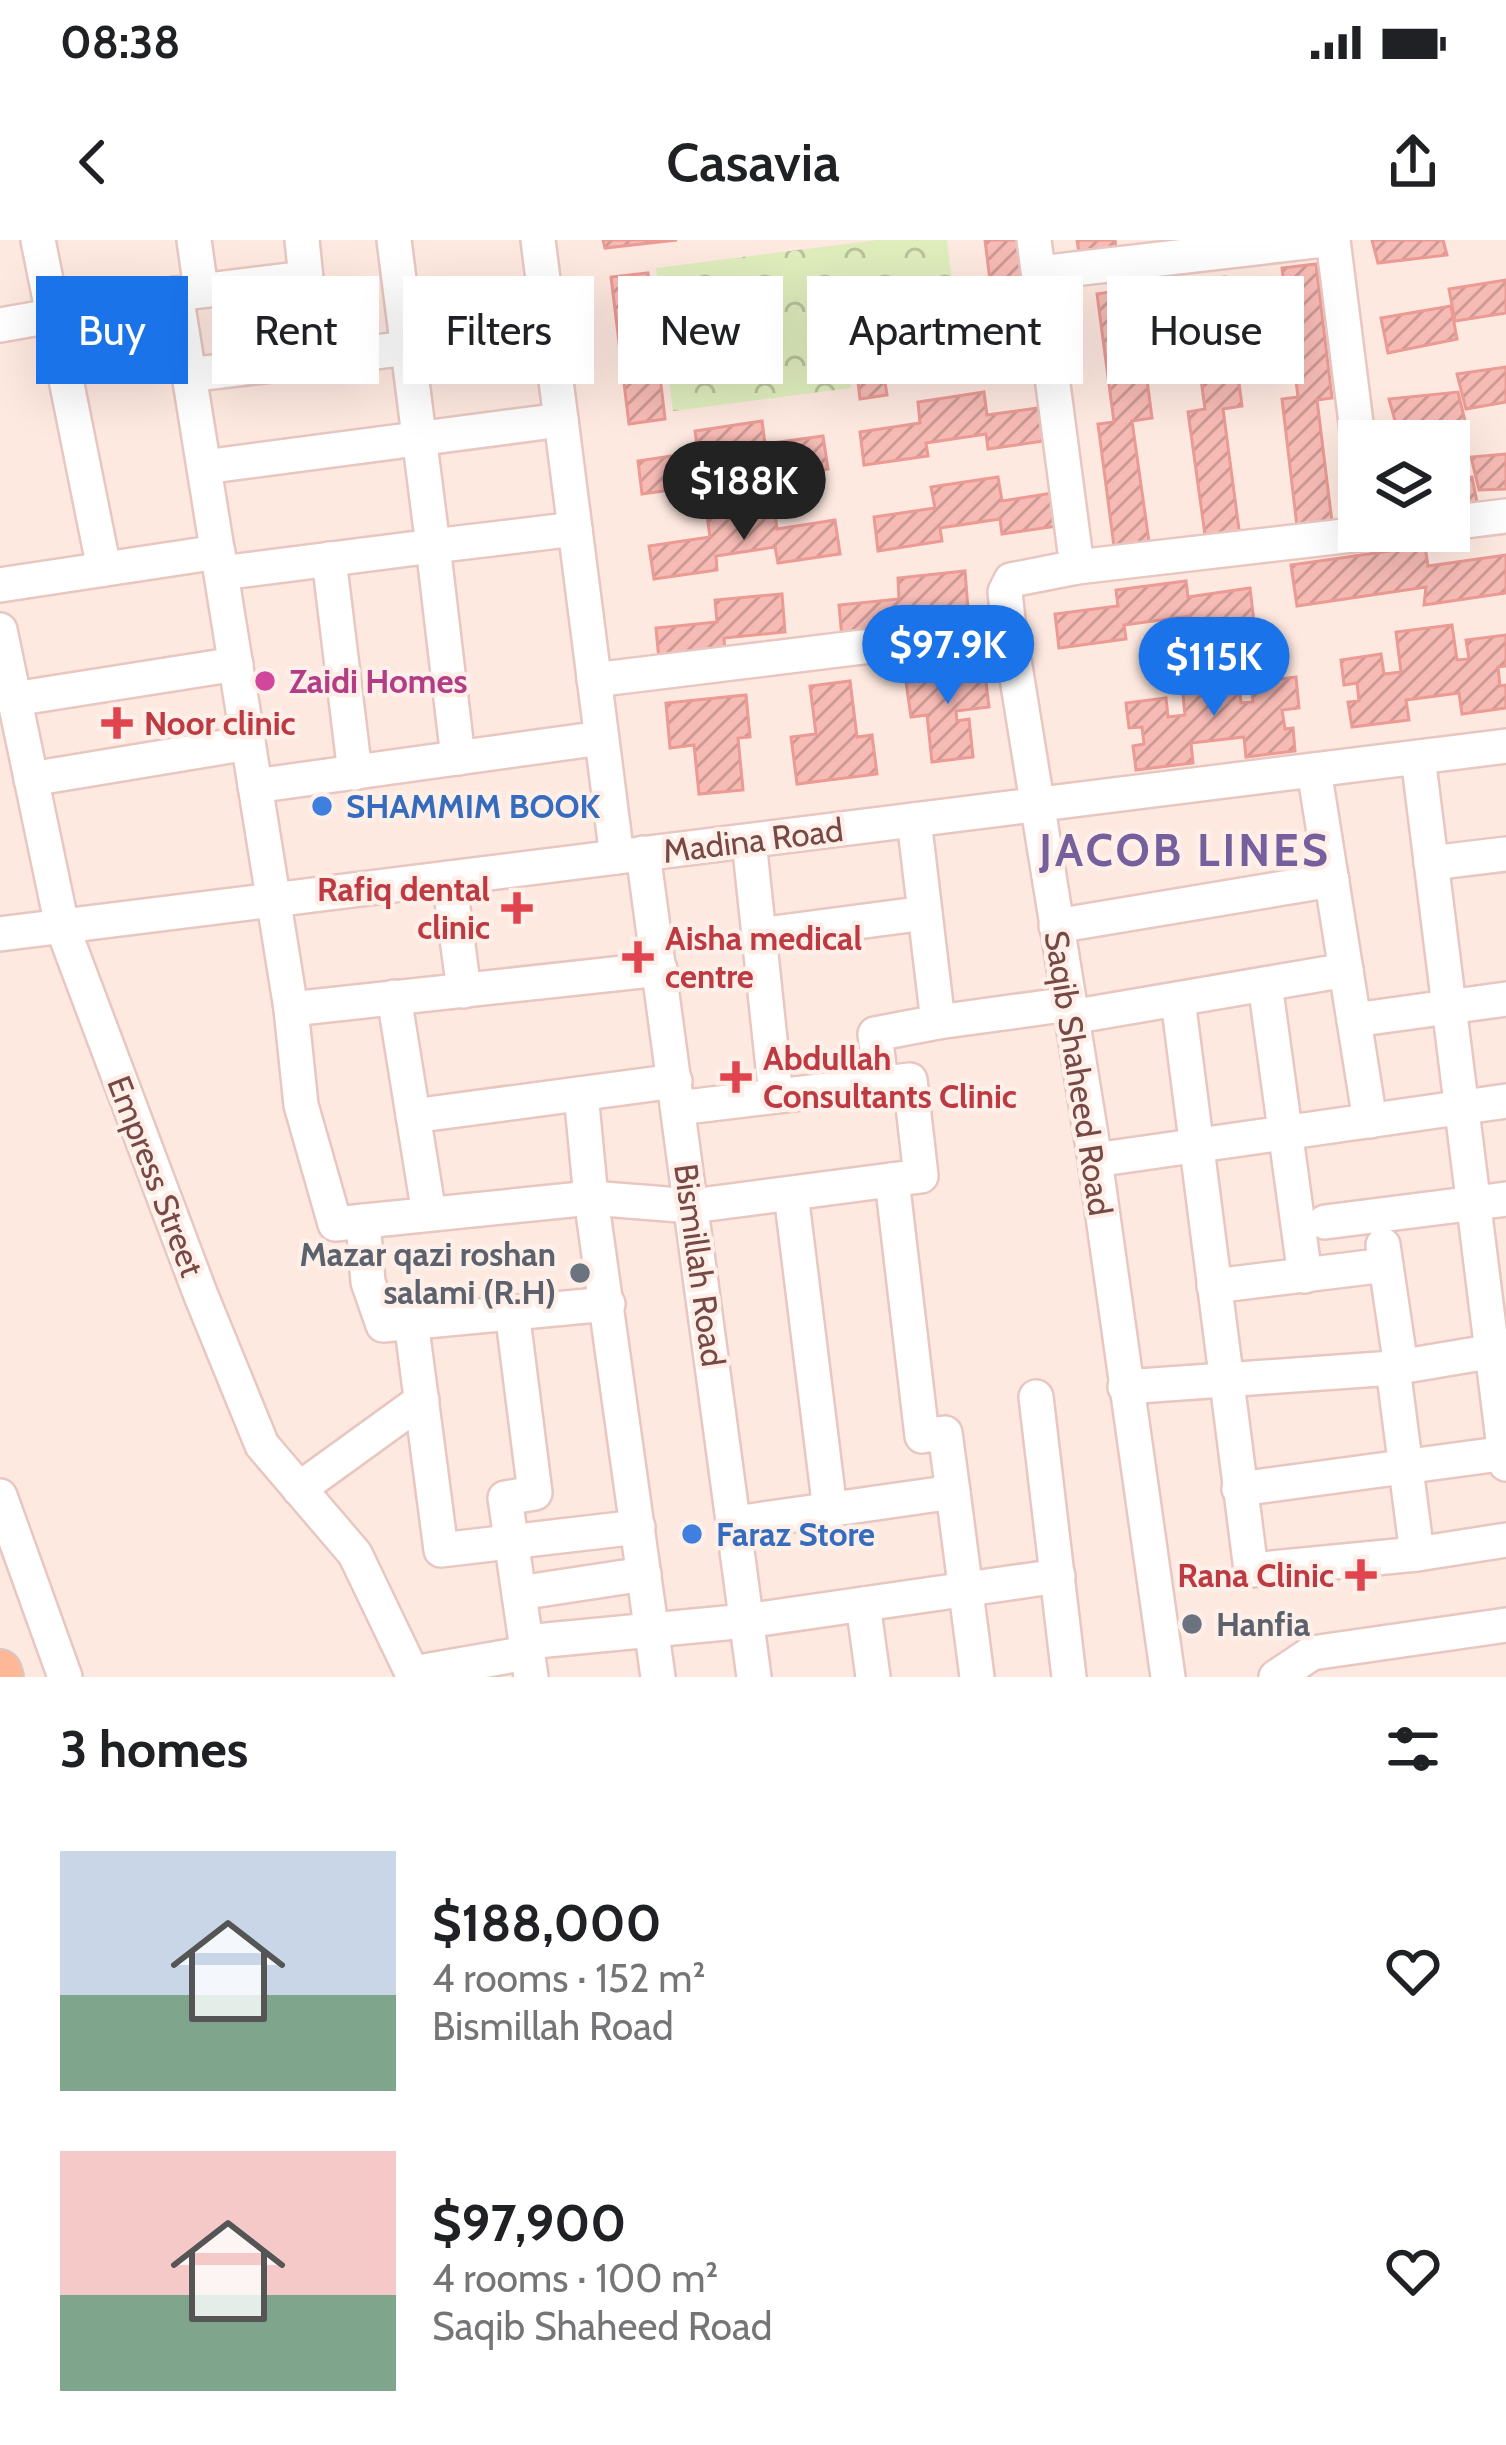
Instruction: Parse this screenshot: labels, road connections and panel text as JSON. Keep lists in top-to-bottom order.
{
  "streets": {
    "street": [
      "Madina Road",
      "Saqib Shaheed Road",
      "Empress Street",
      "Bismillah Road"
    ]
  },
  "crossings": [
    ["Madina Road", "Saqib Shaheed Road"],
    ["Madina Road", "Empress Street"],
    ["Madina Road", "Bismillah Road"]
  ],
  "districts": ["JACOB LINES"],
  "places": {
    "other": [
      "Zaidi Homes",
      "SHAMMIM BOOK",
      "Mazar qazi roshan salami (R.H)",
      "Faraz Store",
      "Hanfia"
    ],
    "health": [
      "Noor clinic",
      "Rafiq dental clinic",
      "Aisha medical centre",
      "Abdullah Consultants Clinic",
      "Rana Clinic"
    ]
  },
  "page": {
    "status": "08:38",
    "header": "Casavia",
    "chip": [
      "Buy",
      "Rent",
      "Filters",
      "New",
      "Apartment",
      "House"
    ],
    "price": ["$188K", "$97.9K", "$115K"],
    "heading": "3 homes",
    "list": [
      {
        "name": "$188,000",
        "note": "4 rooms · 152 m² · Bismillah Road"
      },
      {
        "name": "$97,900",
        "note": "4 rooms · 100 m² · Saqib Shaheed Road"
      }
    ]
  }
}
